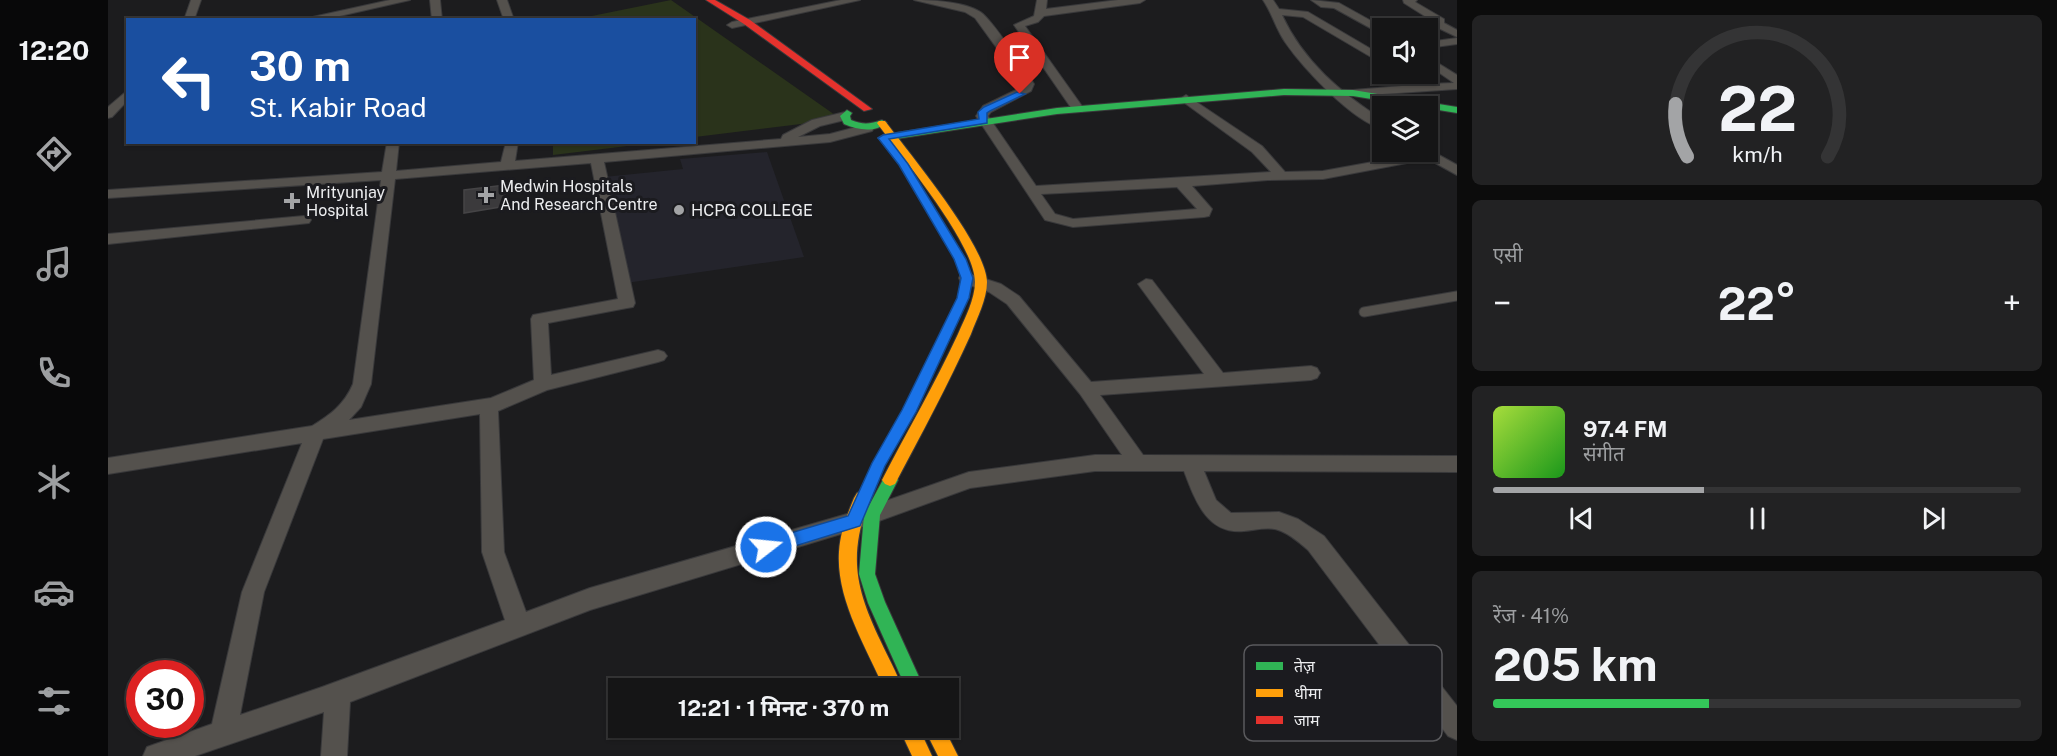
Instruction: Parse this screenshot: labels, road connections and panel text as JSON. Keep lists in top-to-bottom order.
{
  "places": {
    "health": ["Medwin Hospitals And Research Centre", "Mrityunjay Hospital"],
    "other": ["HCPG COLLEGE"]
  },
  "legend": ["तेज़", "धीमा", "जाम"],
  "page": {
    "tabs": "12:20",
    "turn": ["30 m", "St. Kabir Road"],
    "tile": [
      "एसी",
      ["रेंज · 41%", "205 km"]
    ],
    "heat": ["−", "22°", "+"],
    "song": ["97.4 FM", "संगीत"],
    "limit": "30",
    "trip": "12:21 · 1 मिनट · 370 m",
    "gauge": ["22", "km/h"]
  }
}
